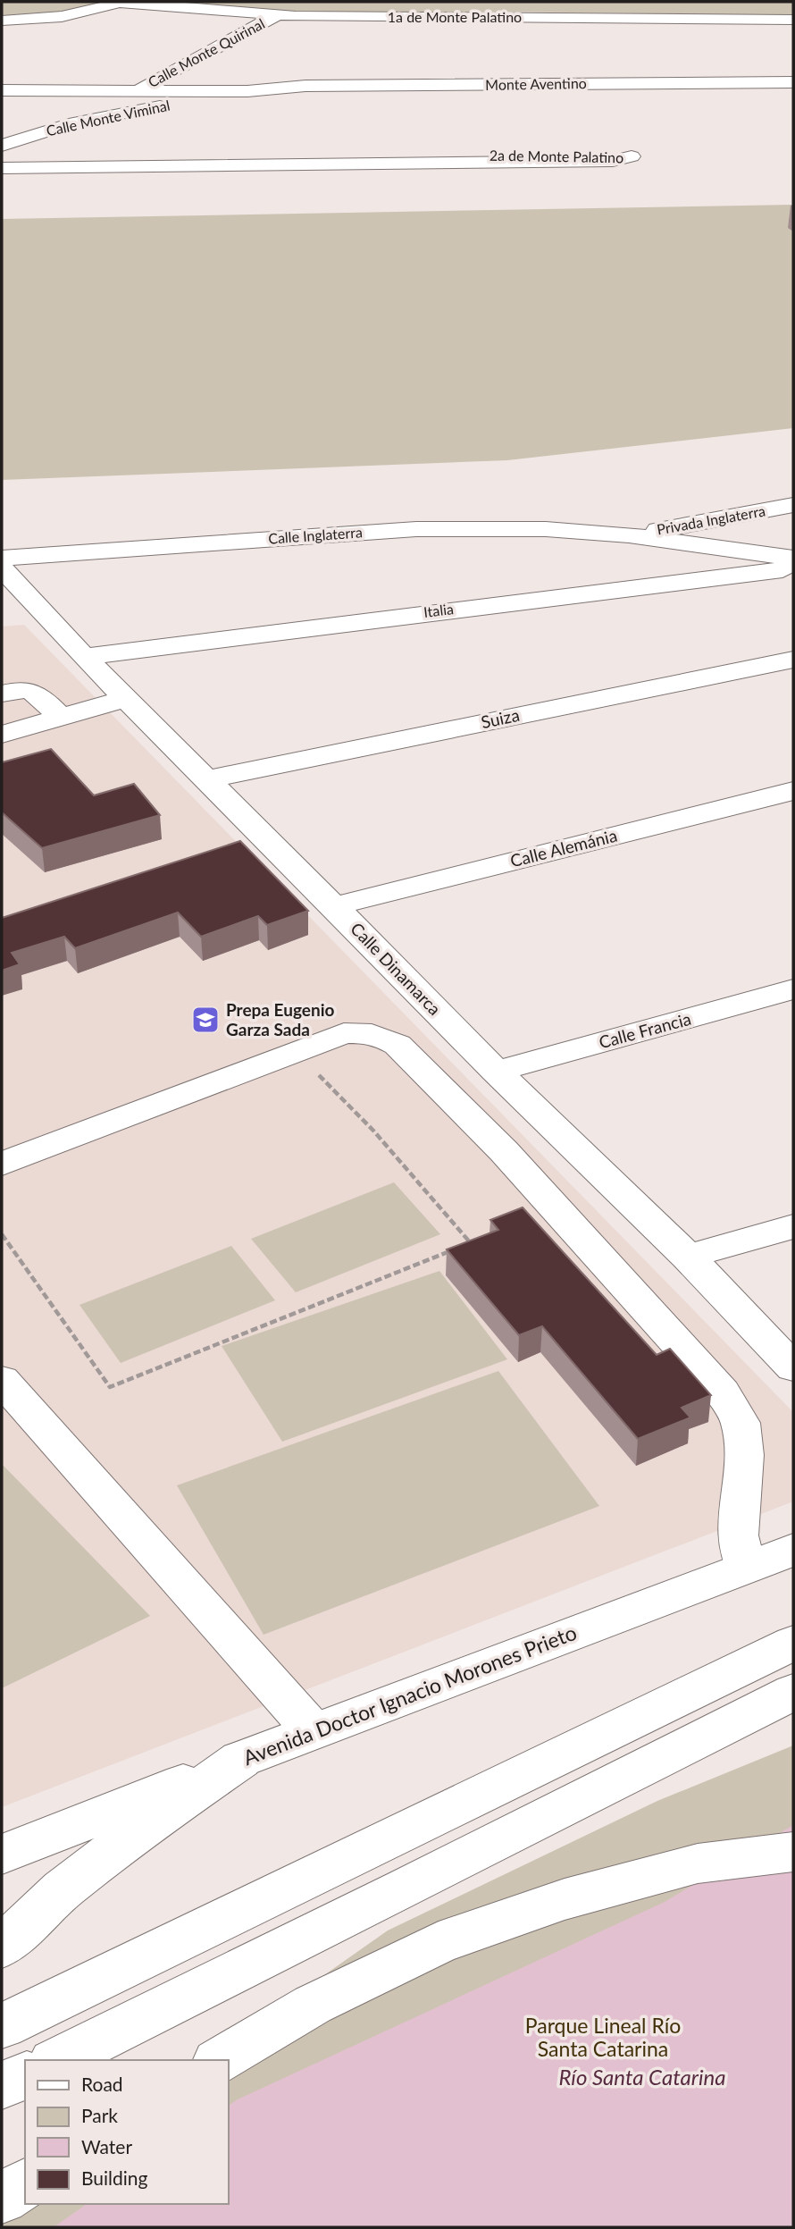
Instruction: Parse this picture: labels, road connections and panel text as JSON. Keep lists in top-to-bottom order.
{
  "streets": {
    "main road": [
      "1a de Monte Palatino",
      "Calle Monte Quirinal",
      "Monte Aventino",
      "Calle Monte Viminal",
      "2a de Monte Palatino",
      "Privada Inglaterra",
      "Calle Inglaterra",
      "Italia",
      "Suiza",
      "Calle Alemánia",
      "Calle Dinamarca",
      "Calle Francia",
      "Avenida Doctor Ignacio Morones Prieto"
    ]
  },
  "crossings": [
    ["1a de Monte Palatino", "Calle Monte Quirinal"],
    ["Monte Aventino", "Calle Monte Viminal"],
    ["Privada Inglaterra", "Calle Inglaterra"],
    ["Italia", "Calle Dinamarca"],
    ["Suiza", "Calle Dinamarca"],
    ["Calle Alemánia", "Calle Dinamarca"],
    ["Calle Dinamarca", "Calle Francia"]
  ],
  "water": ["Río Santa Catarina"],
  "parks": ["Parque Lineal Río Santa Catarina"],
  "places": {
    "school or university": ["Prepa Eugenio Garza Sada"]
  },
  "legend": [
    "Road",
    "Park",
    "Water",
    "Building"
  ]
}
